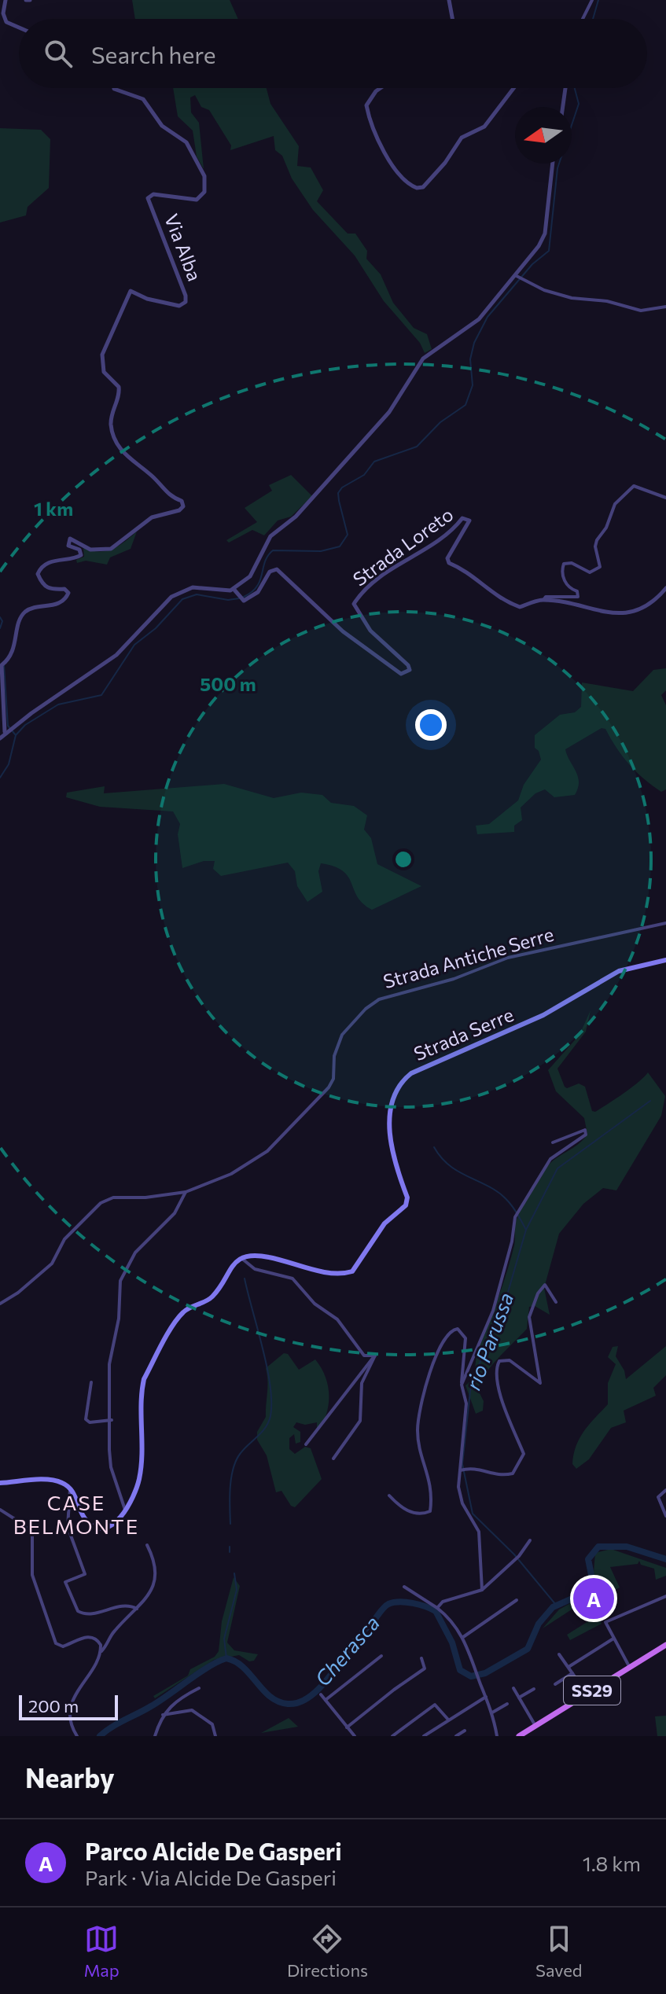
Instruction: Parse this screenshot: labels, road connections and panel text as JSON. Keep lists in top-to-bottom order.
{
  "streets": {
    "main road": ["Strada Serre", "SS29"],
    "street": ["Via Alba", "Strada Loreto", "Strada Antiche Serre"]
  },
  "districts": ["CASE BELMONTE"],
  "water": ["rio Parussa", "Cherasca"],
  "scale_bar": "200 m",
  "north": "left",
  "page": {
    "search": "Search here",
    "pins": "A",
    "scale": "200 m",
    "heading": "Nearby",
    "list": [
      {
        "mark": "A",
        "name": "Parco Alcide De Gasperi",
        "note": "Park · Via Alcide De Gasperi",
        "value": "1.8 km"
      }
    ],
    "nav": ["Map", "Directions", "Saved"]
  },
  "rings": ["1 km", "500 m"]
}
